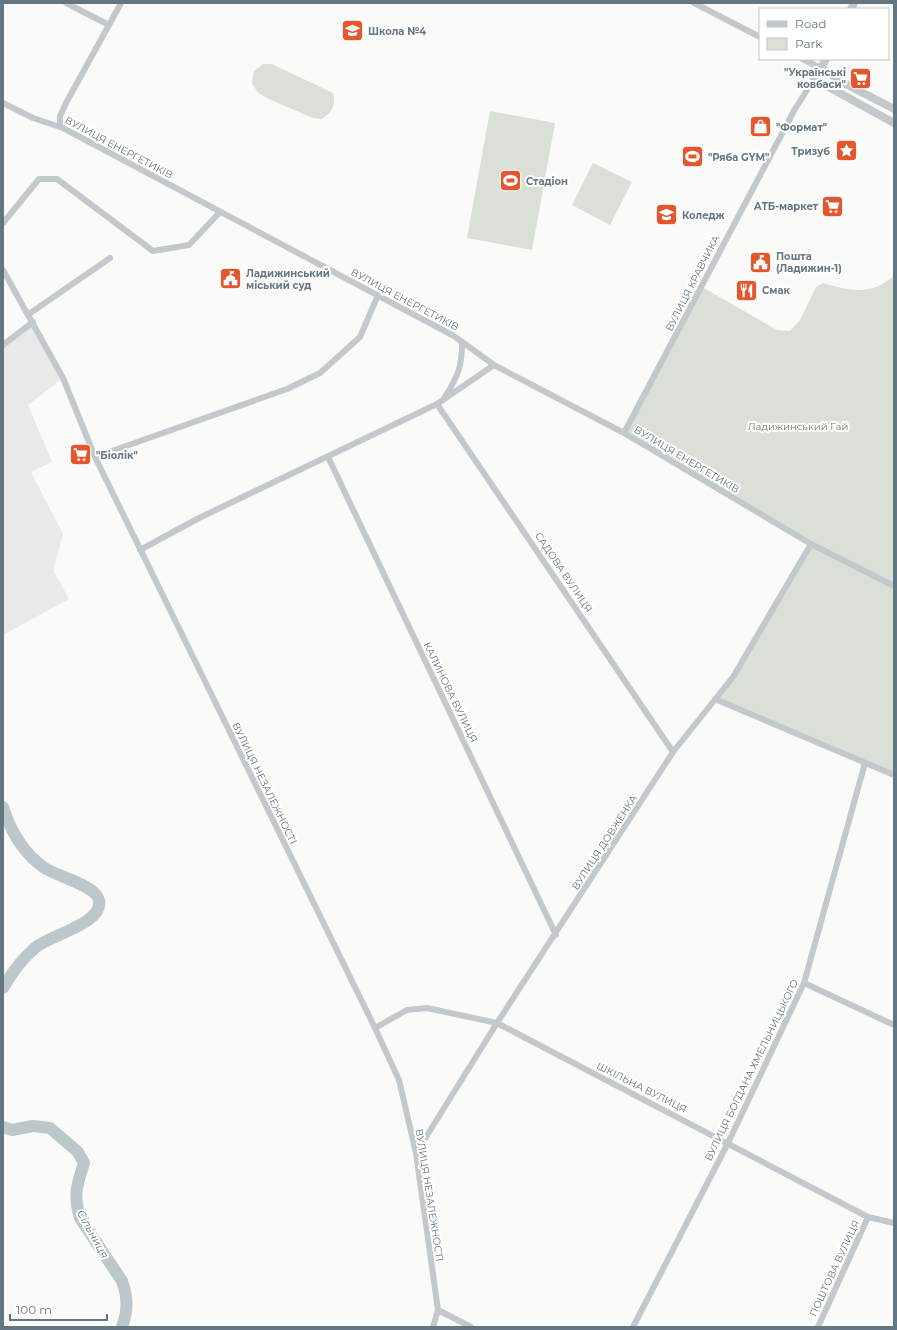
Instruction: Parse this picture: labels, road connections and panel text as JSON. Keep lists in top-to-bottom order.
{
  "streets": {
    "street": [
      "ВУЛИЦЯ ЕНЕРГЕТИКІВ",
      "ВУЛИЦЯ КРАВЧИКА",
      "САДОВА ВУЛИЦЯ",
      "КАЛИНОВА ВУЛИЦЯ",
      "ВУЛИЦЯ НЕЗАЛЕЖНОСТІ",
      "ВУЛИЦЯ ДОВЖЕНКА",
      "ВУЛИЦЯ БОГДАНА ХМЕЛЬНИЦЬКОГО",
      "ШКІЛЬНА ВУЛИЦЯ",
      "ПОШТОВА ВУЛИЦЯ"
    ]
  },
  "crossings": [
    ["ВУЛИЦЯ ЕНЕРГЕТИКІВ", "ВУЛИЦЯ КРАВЧИКА"],
    ["ВУЛИЦЯ ЕНЕРГЕТИКІВ", "ВУЛИЦЯ ДОВЖЕНКА"],
    ["САДОВА ВУЛИЦЯ", "ВУЛИЦЯ ДОВЖЕНКА"],
    ["КАЛИНОВА ВУЛИЦЯ", "ВУЛИЦЯ ДОВЖЕНКА"],
    ["ВУЛИЦЯ НЕЗАЛЕЖНОСТІ", "ВУЛИЦЯ ДОВЖЕНКА"],
    ["ВУЛИЦЯ НЕЗАЛЕЖНОСТІ", "ШКІЛЬНА ВУЛИЦЯ"],
    ["ВУЛИЦЯ ДОВЖЕНКА", "ШКІЛЬНА ВУЛИЦЯ"],
    ["ВУЛИЦЯ БОГДАНА ХМЕЛЬНИЦЬКОГО", "ШКІЛЬНА ВУЛИЦЯ"],
    ["ШКІЛЬНА ВУЛИЦЯ", "ПОШТОВА ВУЛИЦЯ"]
  ],
  "water": ["Сільниця"],
  "parks": ["Ладижинський Гай"],
  "places": {
    "school or university": ["Школа №4", "Коледж"],
    "supermarket": ["\"Українські ковбаси\"", "АТБ-маркет", "\"Біолік\""],
    "shop": ["\"Формат\""],
    "place": ["Тризуб"],
    "sports": ["\"Ряба GYM\"", "Стадіон"],
    "public building": ["Пошта (Ладижин-1)", "Ладижинський міський суд"],
    "restaurant": ["Смак"]
  },
  "legend": ["Road", "Park"],
  "scale_bar": "100 m"
}
